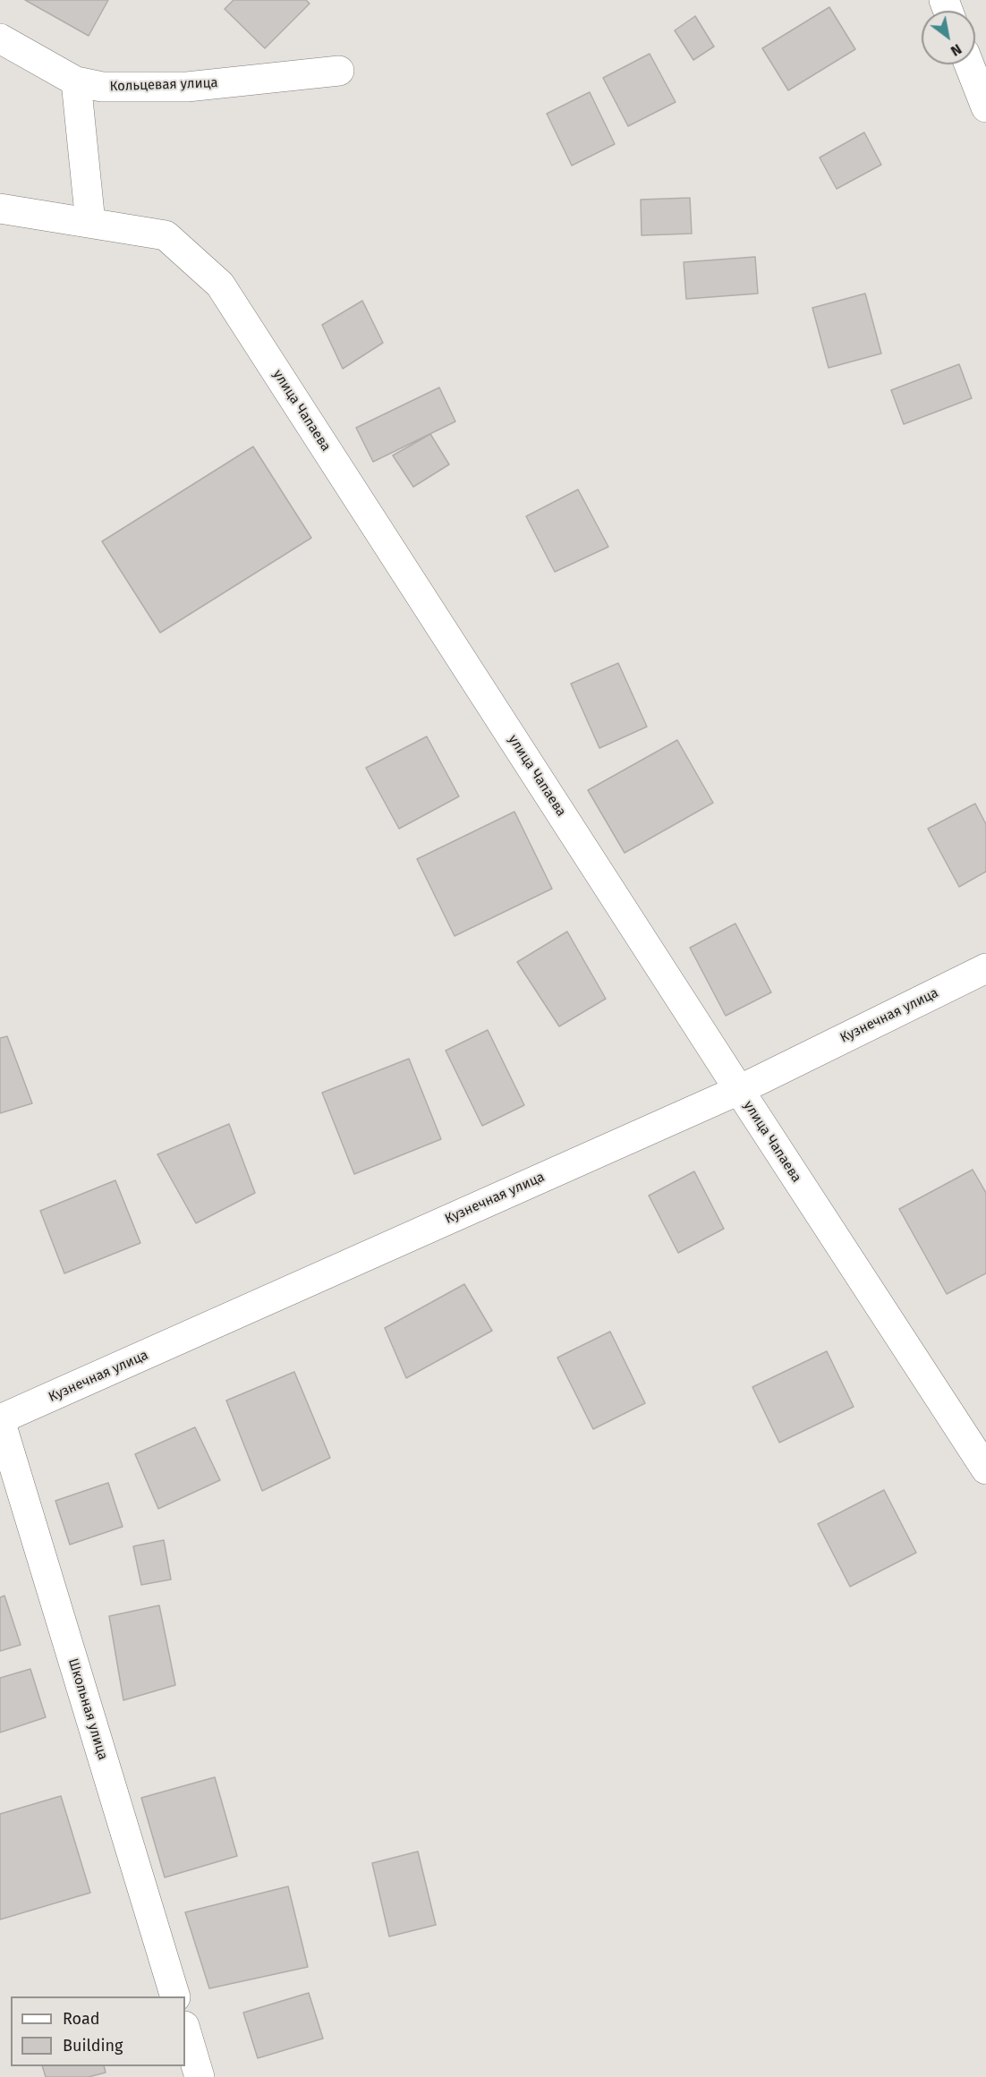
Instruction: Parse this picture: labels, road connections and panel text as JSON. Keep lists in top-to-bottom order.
{
  "streets": {
    "street": [
      "Кольцевая улица",
      "улица Чапаева",
      "Кузнечная улица",
      "Школьная улица"
    ]
  },
  "crossings": [
    ["улица Чапаева", "Кузнечная улица"],
    ["Кузнечная улица", "Школьная улица"]
  ],
  "legend": ["Road", "Building"],
  "north": "bottom right"
}
